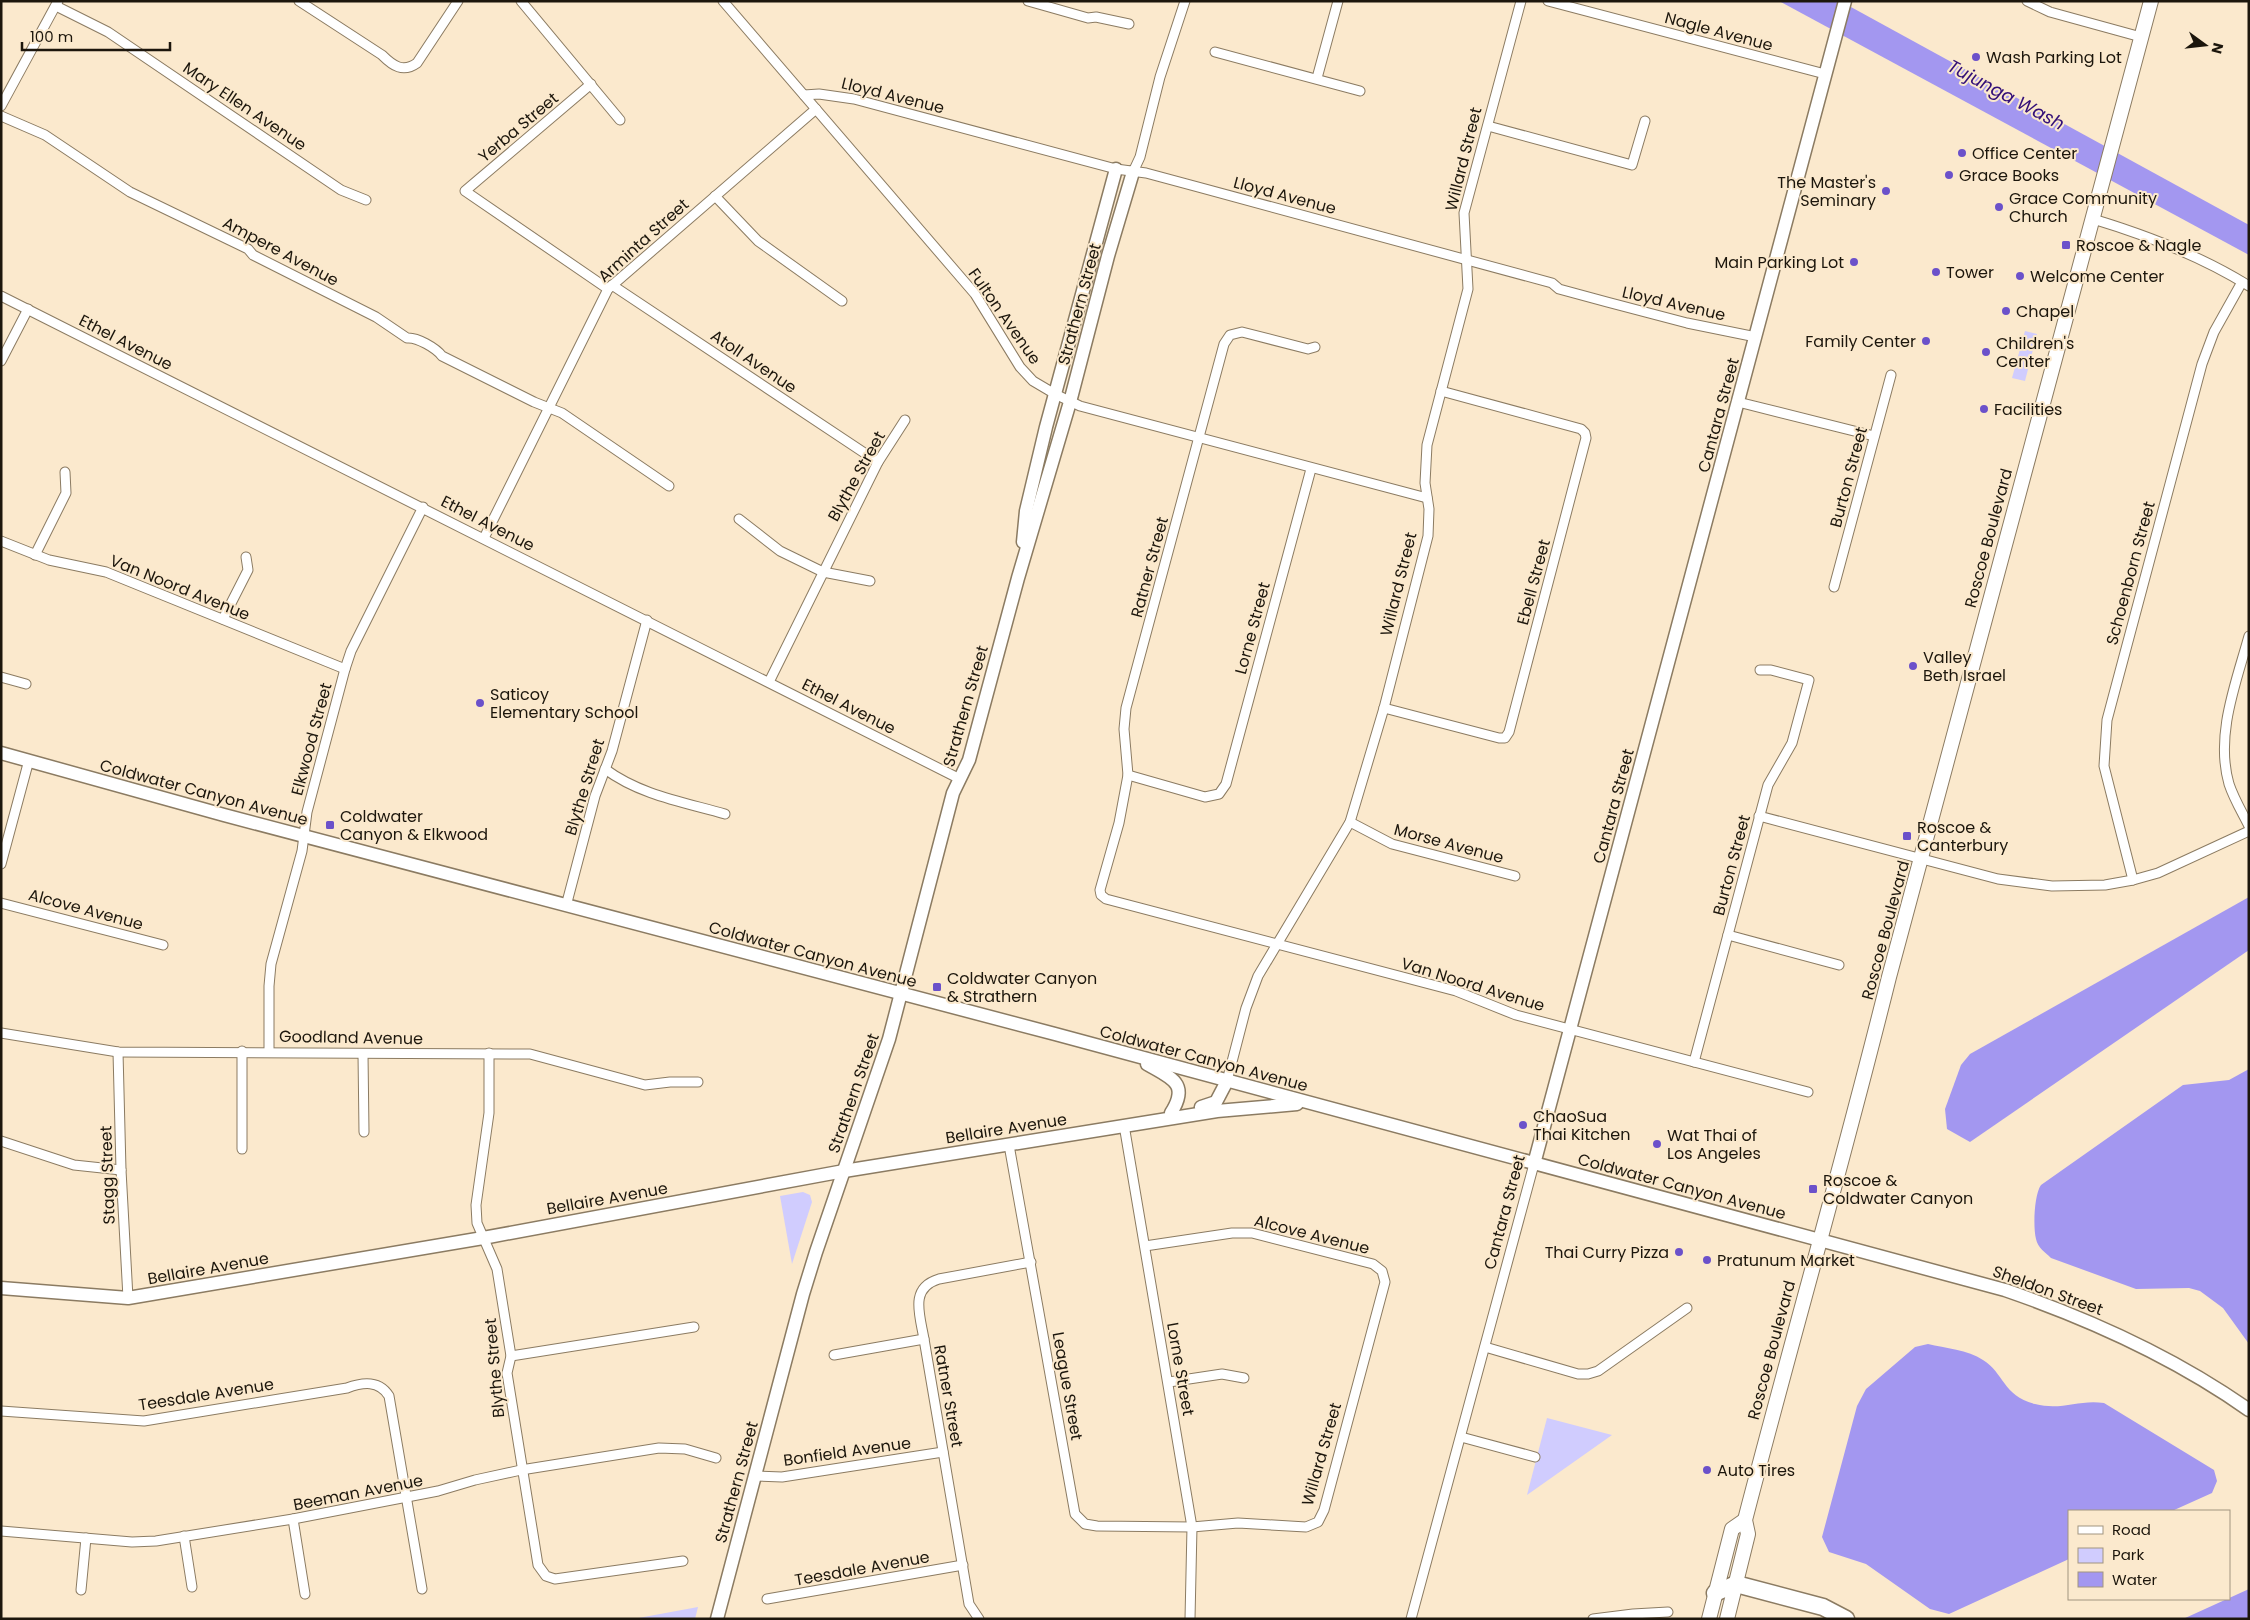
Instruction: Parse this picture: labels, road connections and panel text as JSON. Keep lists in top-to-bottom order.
{
  "streets": {
    "main road": ["Roscoe Boulevard"],
    "street": [
      "Nagle Avenue",
      "Lloyd Avenue",
      "Mary Ellen Avenue",
      "Yerba Street",
      "Willard Street",
      "Arminta Street",
      "Ampere Avenue",
      "Strathern Street",
      "Fulton Avenue",
      "Ethel Avenue",
      "Atoll Avenue",
      "Cantara Street",
      "Blythe Street",
      "Burton Street",
      "Ratner Street",
      "Schoenborn Street",
      "Ebell Street",
      "Van Noord Avenue",
      "Lorne Street",
      "Elkwood Street",
      "Coldwater Canyon Avenue",
      "Morse Avenue",
      "Alcove Avenue",
      "Goodland Avenue",
      "Bellaire Avenue",
      "Stagg Street",
      "Sheldon Street",
      "League Street",
      "Teesdale Avenue",
      "Bonfield Avenue",
      "Beeman Avenue"
    ]
  },
  "crossings": [
    ["Nagle Avenue", "Cantara Street"],
    ["Lloyd Avenue", "Willard Street"],
    ["Lloyd Avenue", "Strathern Street"],
    ["Lloyd Avenue", "Fulton Avenue"],
    ["Lloyd Avenue", "Cantara Street"],
    ["Yerba Street", "Atoll Avenue"],
    ["Willard Street", "Fulton Avenue"],
    ["Willard Street", "Ebell Street"],
    ["Willard Street", "Van Noord Avenue"],
    ["Willard Street", "Lorne Street"],
    ["Willard Street", "Coldwater Canyon Avenue"],
    ["Willard Street", "Morse Avenue"],
    ["Willard Street", "Alcove Avenue"],
    ["Willard Street", "Bellaire Avenue"],
    ["Willard Street", "League Street"],
    ["Arminta Street", "Ampere Avenue"],
    ["Arminta Street", "Fulton Avenue"],
    ["Arminta Street", "Ethel Avenue"],
    ["Arminta Street", "Atoll Avenue"],
    ["Strathern Street", "Fulton Avenue"],
    ["Strathern Street", "Ethel Avenue"],
    ["Strathern Street", "Coldwater Canyon Avenue"],
    ["Strathern Street", "Bellaire Avenue"],
    ["Strathern Street", "Bonfield Avenue"],
    ["Fulton Avenue", "Ratner Street"],
    ["Fulton Avenue", "Lorne Street"],
    ["Ethel Avenue", "Blythe Street"],
    ["Ethel Avenue", "Elkwood Street"],
    ["Atoll Avenue", "Blythe Street"],
    ["Cantara Street", "Van Noord Avenue"],
    ["Cantara Street", "Coldwater Canyon Avenue"],
    ["Blythe Street", "Coldwater Canyon Avenue"],
    ["Blythe Street", "Goodland Avenue"],
    ["Blythe Street", "Bellaire Avenue"],
    ["Blythe Street", "Beeman Avenue"],
    ["Burton Street", "Van Noord Avenue"],
    ["Roscoe Boulevard", "Coldwater Canyon Avenue"],
    ["Roscoe Boulevard", "Sheldon Street"],
    ["Ratner Street", "Van Noord Avenue"],
    ["Ratner Street", "Lorne Street"],
    ["Ratner Street", "League Street"],
    ["Ratner Street", "Teesdale Avenue"],
    ["Ratner Street", "Bonfield Avenue"],
    ["Van Noord Avenue", "Elkwood Street"],
    ["Lorne Street", "Alcove Avenue"],
    ["Lorne Street", "Bellaire Avenue"],
    ["Lorne Street", "League Street"],
    ["Elkwood Street", "Coldwater Canyon Avenue"],
    ["Elkwood Street", "Goodland Avenue"],
    ["Coldwater Canyon Avenue", "Bellaire Avenue"],
    ["Coldwater Canyon Avenue", "Sheldon Street"],
    ["Goodland Avenue", "Stagg Street"],
    ["Bellaire Avenue", "Stagg Street"],
    ["Bellaire Avenue", "League Street"],
    ["Teesdale Avenue", "Beeman Avenue"]
  ],
  "water": ["Tujunga Wash"],
  "places": {
    "other": [
      "Wash Parking Lot",
      "Office Center",
      "Grace Books",
      "The Master's Seminary",
      "Grace Community Church",
      "Main Parking Lot",
      "Tower",
      "Welcome Center",
      "Chapel",
      "Family Center",
      "Children's Center",
      "Facilities",
      "Valley Beth Israel",
      "Saticoy Elementary School",
      "ChaoSua Thai Kitchen",
      "Wat Thai of Los Angeles",
      "Thai Curry Pizza",
      "Pratunum Market",
      "Auto Tires"
    ],
    "transit": [
      "Roscoe & Nagle",
      "Coldwater Canyon & Elkwood",
      "Roscoe & Canterbury",
      "Coldwater Canyon & Strathern",
      "Roscoe & Coldwater Canyon"
    ]
  },
  "legend": ["Road", "Park", "Water"],
  "scale_bar": "100 m",
  "north": "right"
}
